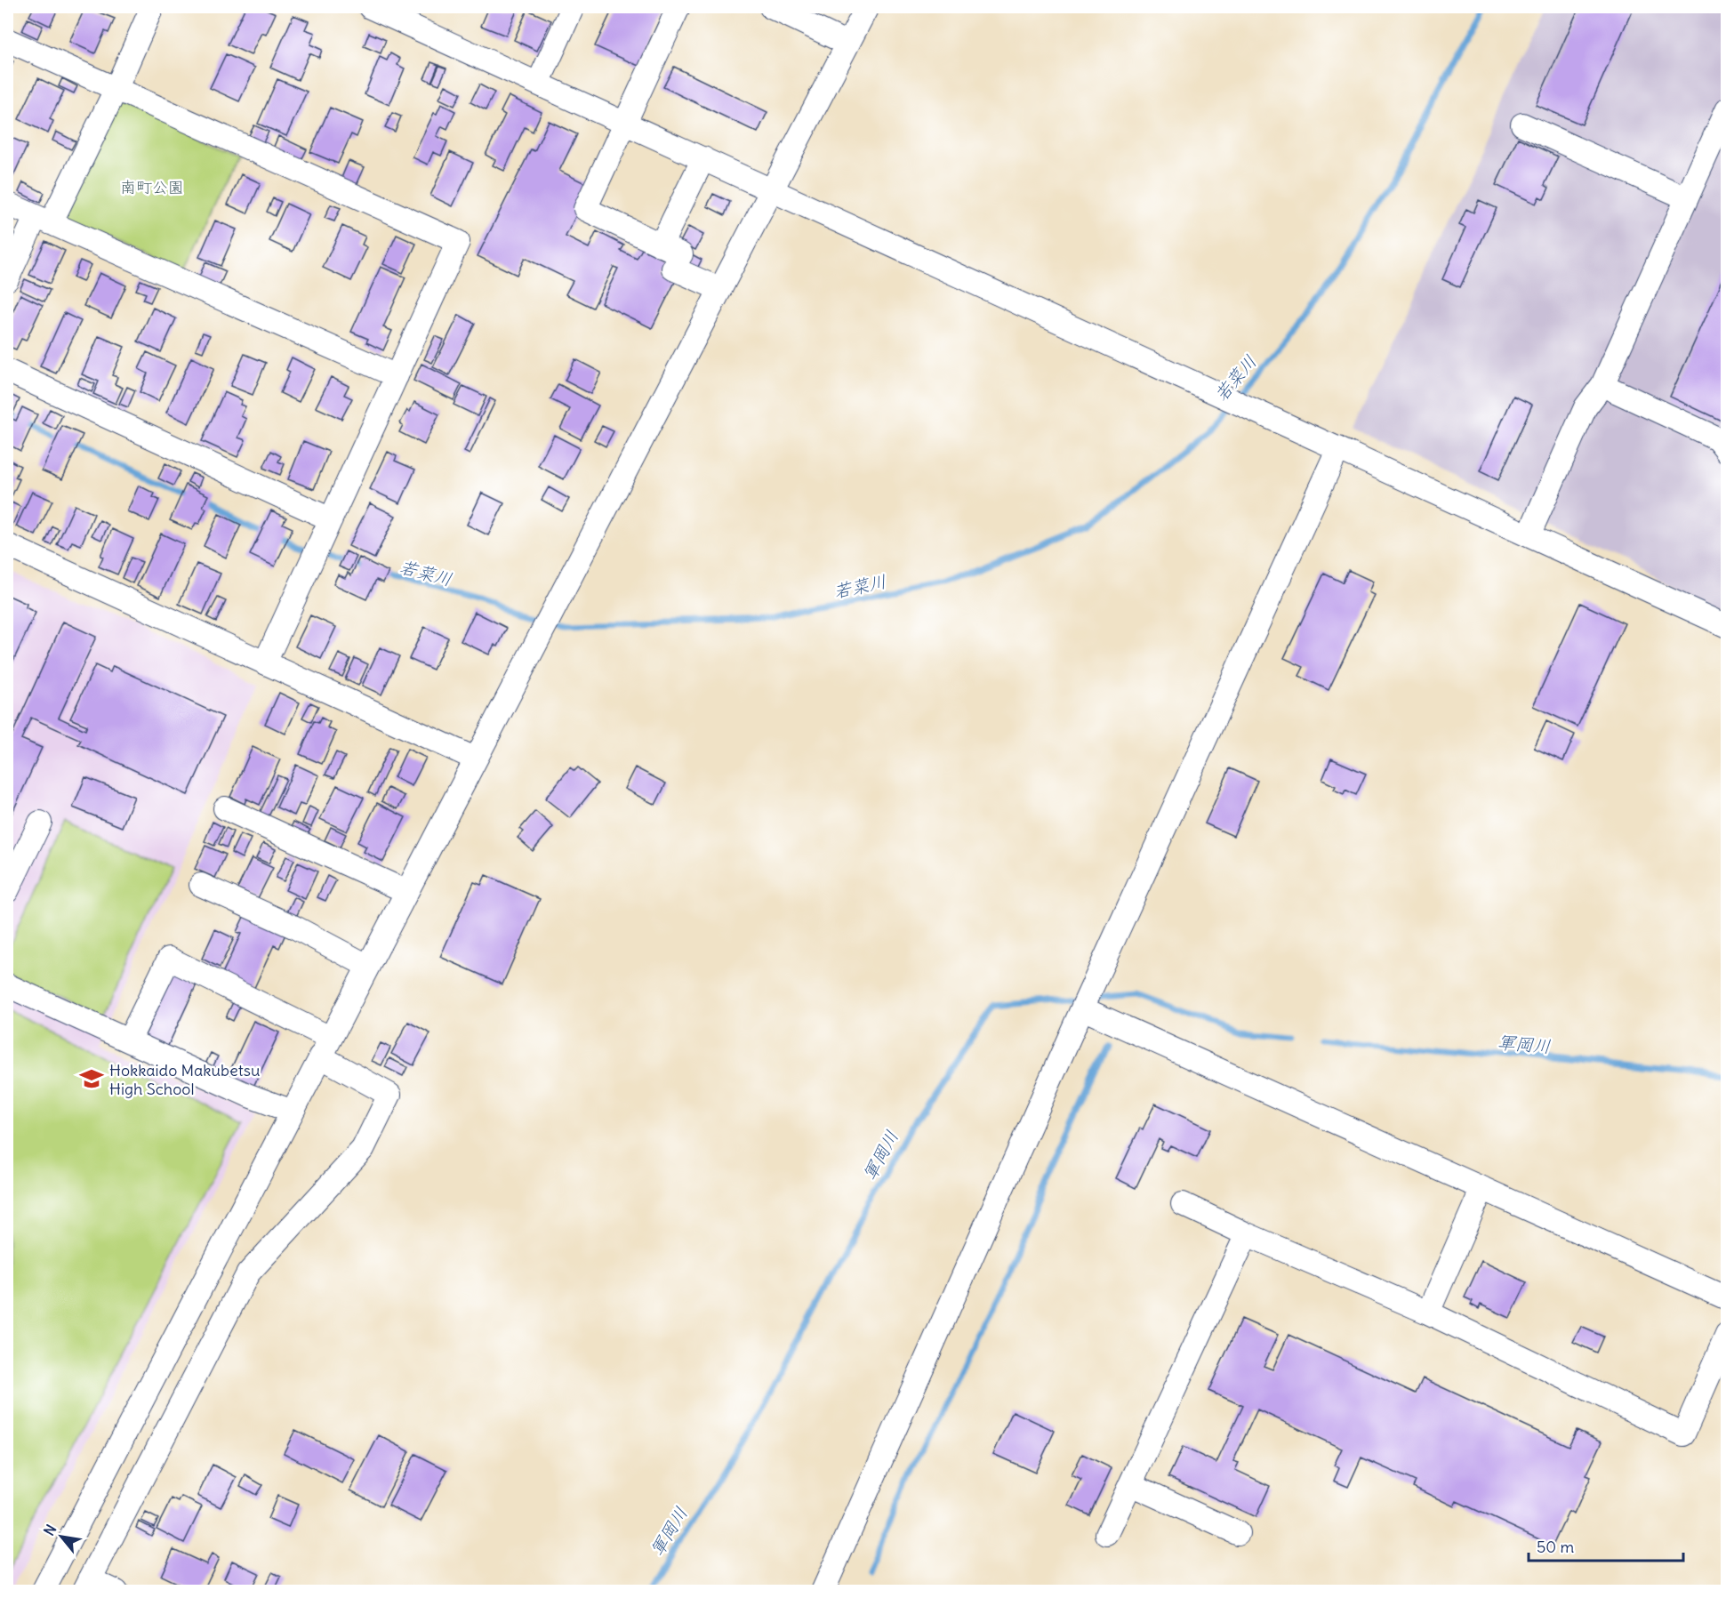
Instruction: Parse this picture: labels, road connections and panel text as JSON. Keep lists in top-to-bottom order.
{
  "water": ["若菜川", "軍岡川"],
  "parks": ["南町公園"],
  "places": {
    "school or university": ["Hokkaido Makubetsu High School"]
  },
  "scale_bar": "50 m",
  "north": "top left"
}
